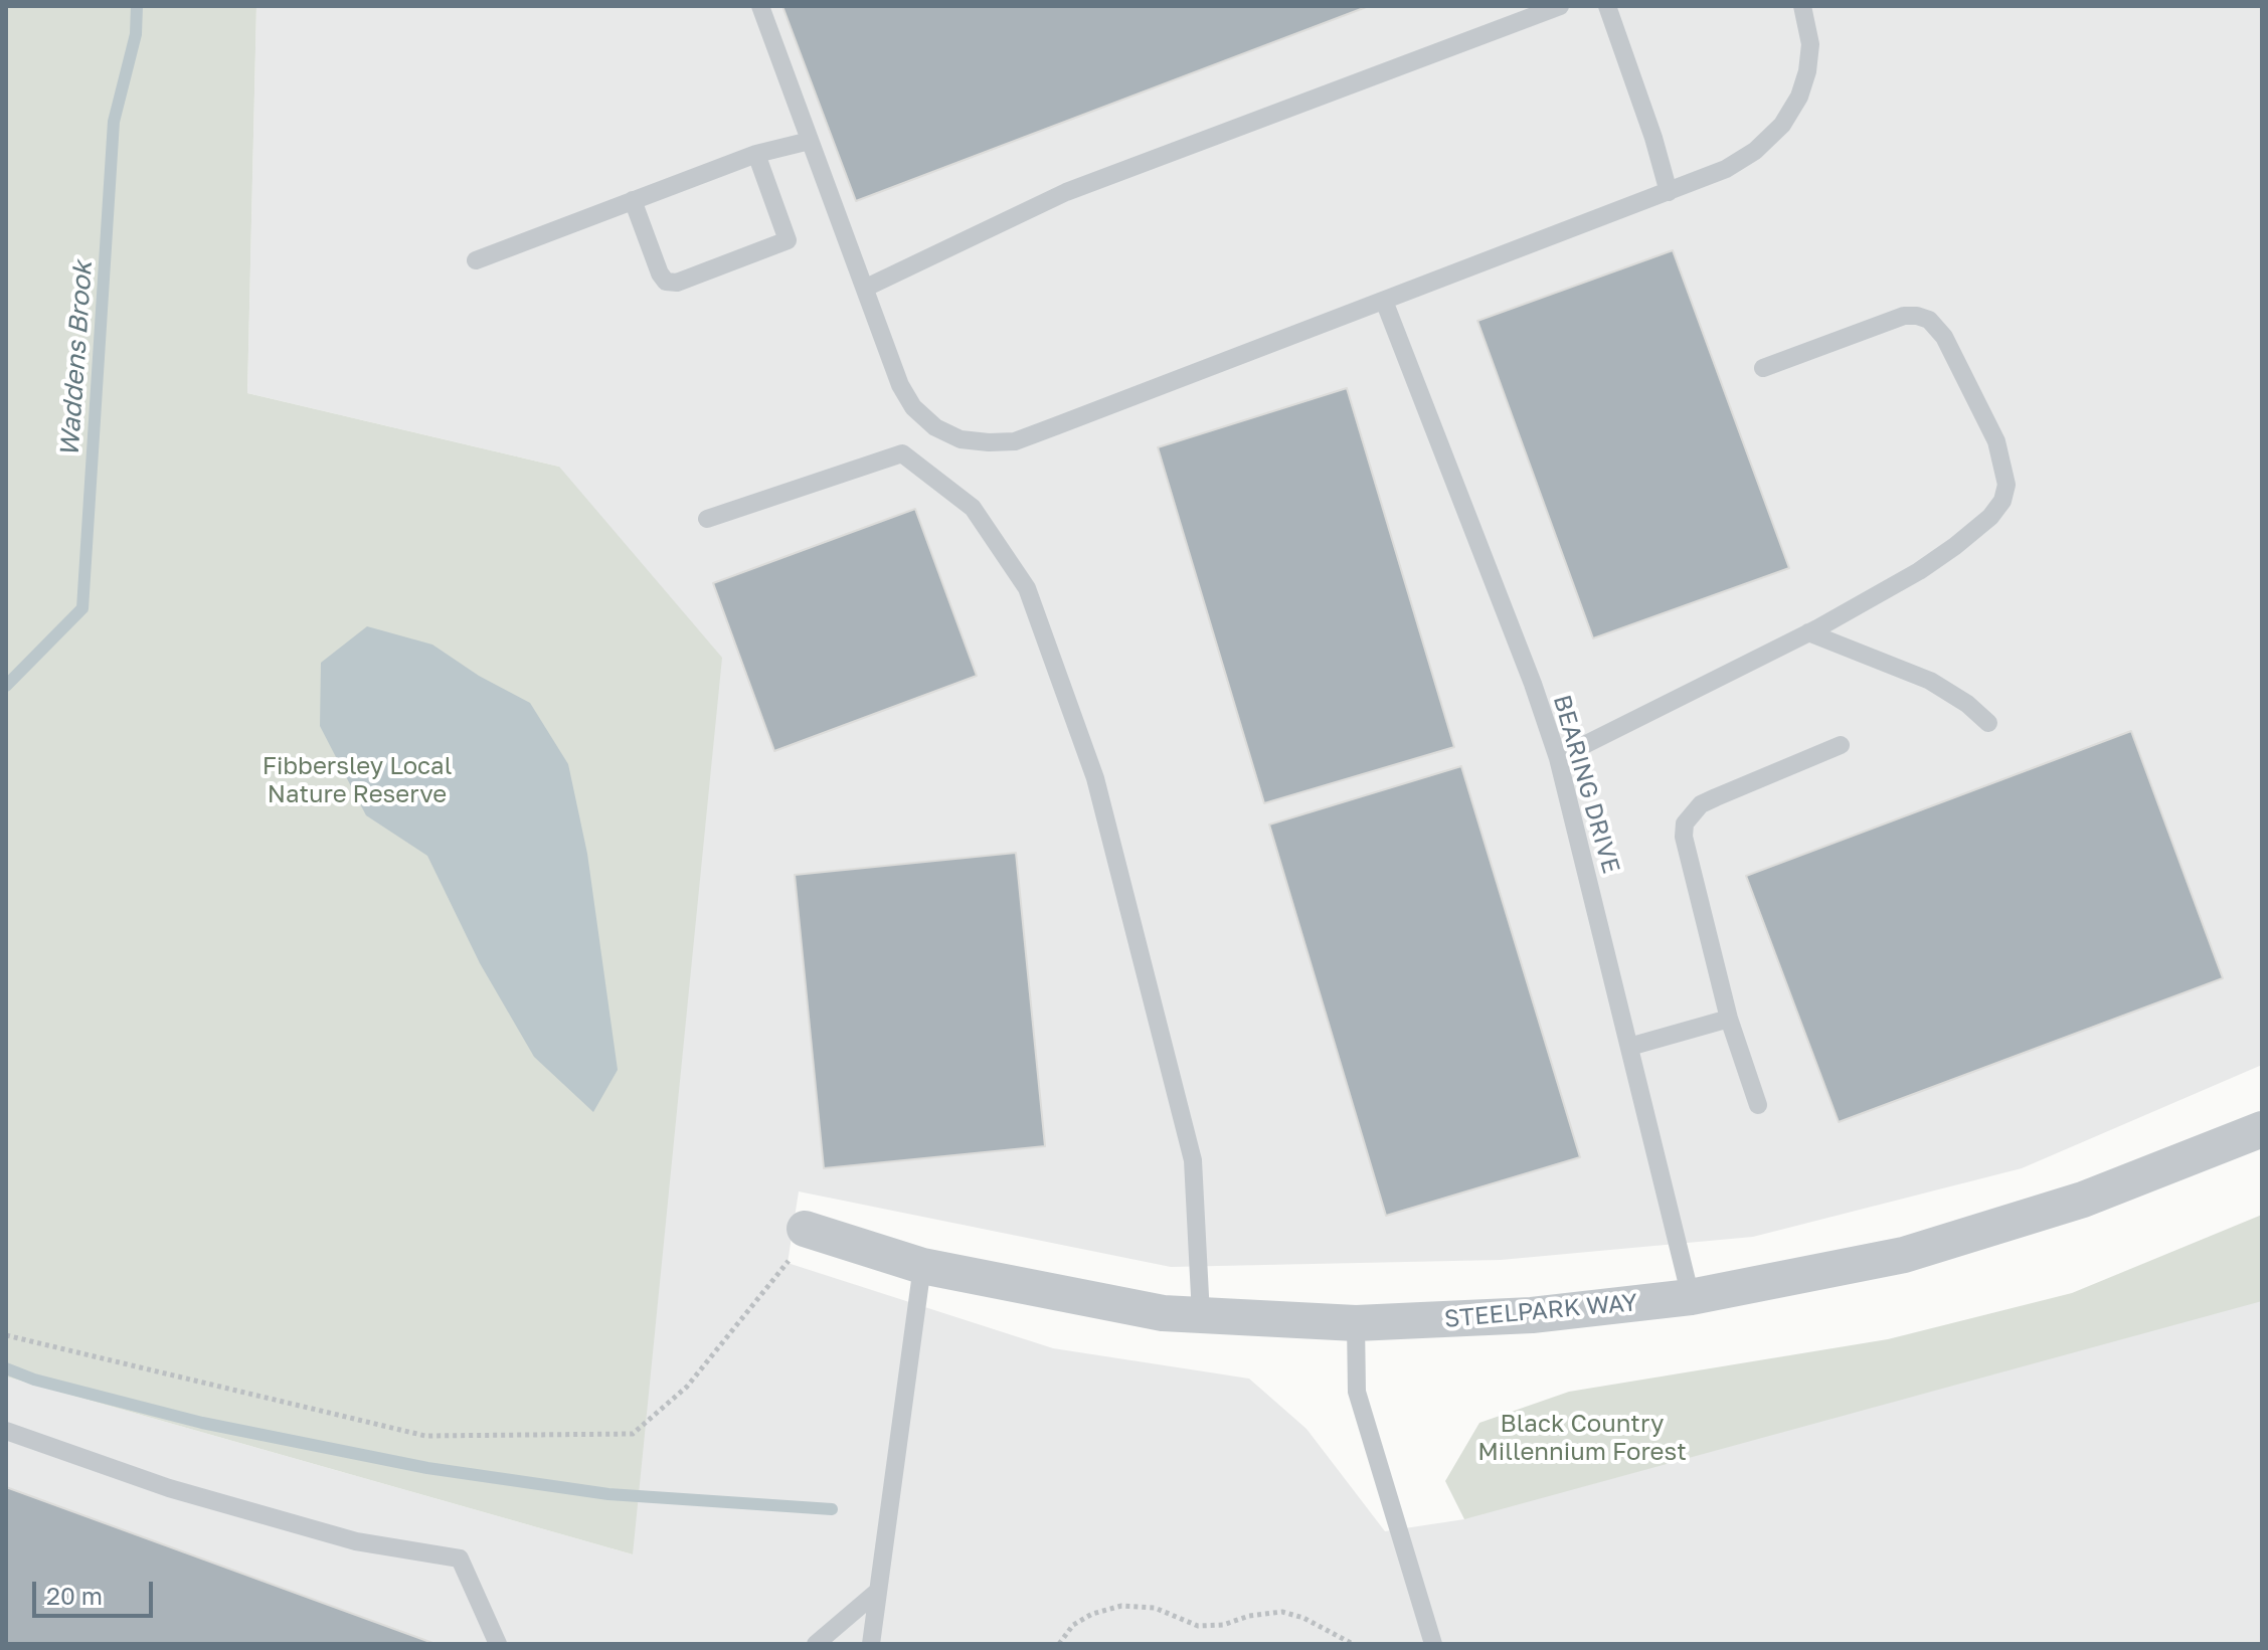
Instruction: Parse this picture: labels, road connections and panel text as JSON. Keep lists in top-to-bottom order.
{
  "streets": {
    "street": ["STEELPARK WAY"],
    "lane": ["BEARING DRIVE"]
  },
  "crossings": [
    ["BEARING DRIVE", "STEELPARK WAY"]
  ],
  "water": ["Waddens Brook"],
  "parks": ["Fibbersley Local Nature Reserve", "Black Country Millennium Forest"],
  "scale_bar": "20 m"
}
